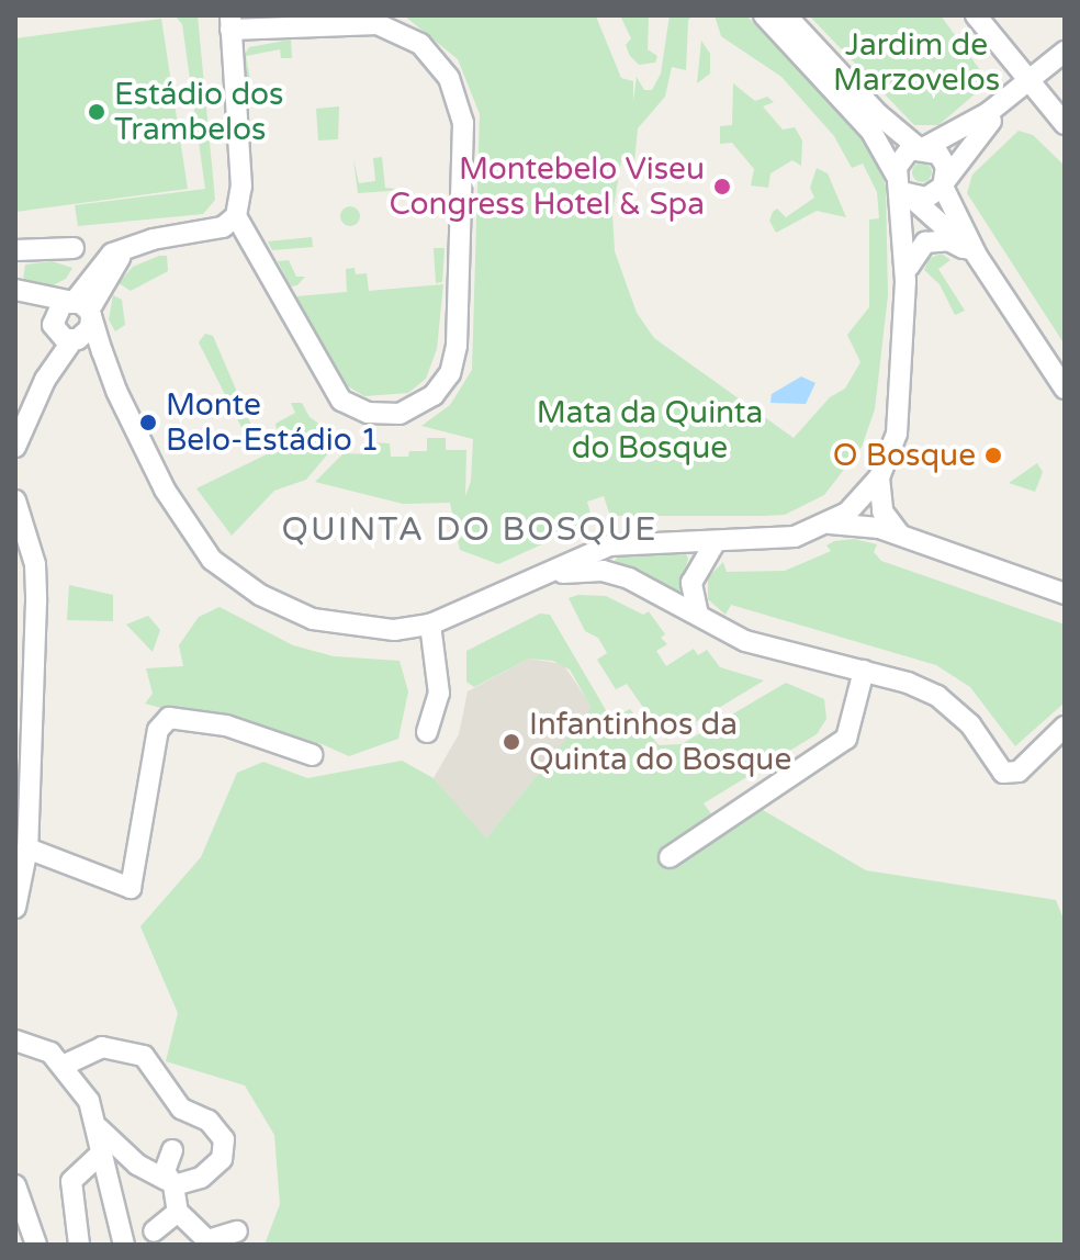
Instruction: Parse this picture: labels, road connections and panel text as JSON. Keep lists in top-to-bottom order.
{
  "districts": ["QUINTA DO BOSQUE"],
  "parks": ["Jardim de Marzovelos", "Mata da Quinta do Bosque"],
  "places": [
    "Estádio dos Trambelos",
    "Montebelo Viseu Congress Hotel & Spa",
    "Monte Belo-Estádio 1",
    "O Bosque",
    "Infantinhos da Quinta do Bosque"
  ]
}
